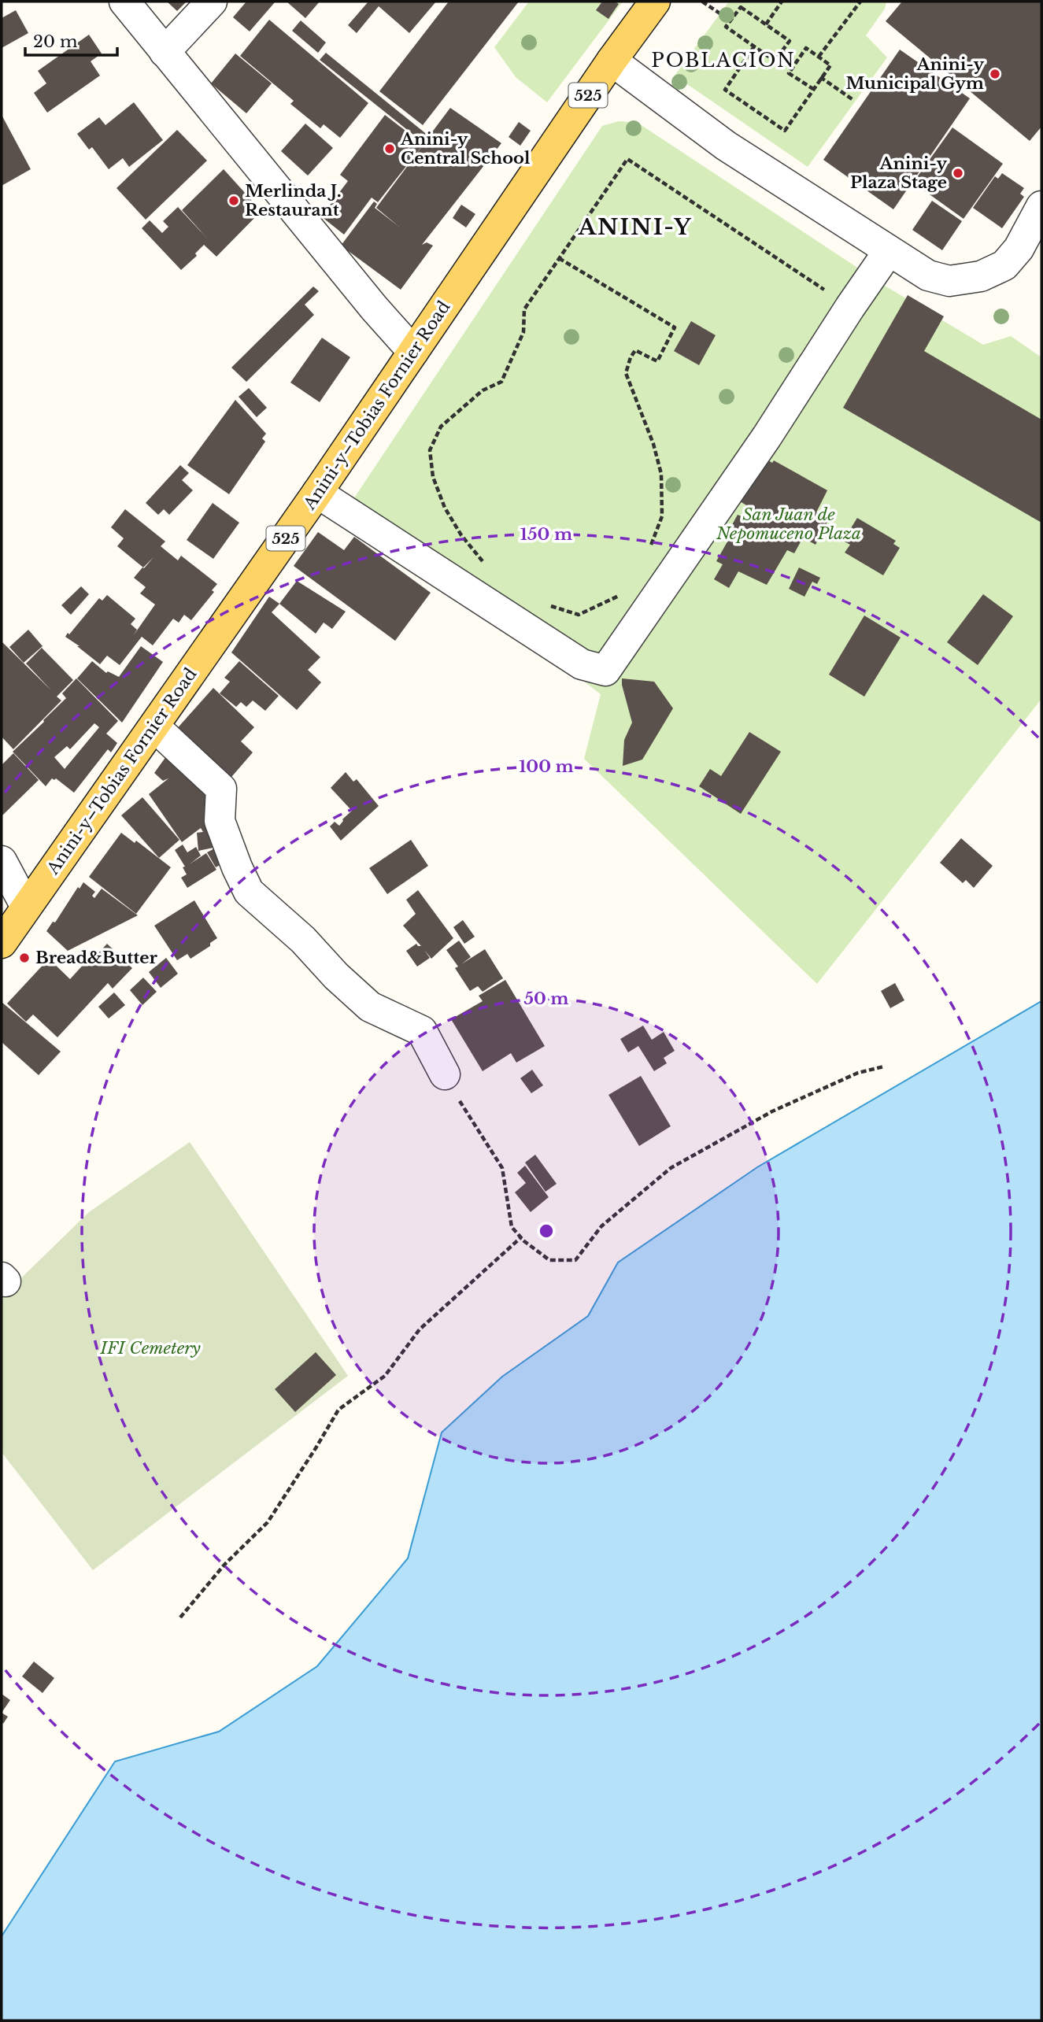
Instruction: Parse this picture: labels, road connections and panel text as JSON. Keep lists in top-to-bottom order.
{
  "streets": {
    "main road": ["525", "Anini-y–Tobias Fornier Road"]
  },
  "districts": ["POBLACION", "ANINI-Y"],
  "parks": ["San Juan de Nepomuceno Plaza", "IFI Cemetery"],
  "places": [
    "Anini-y Municipal Gym",
    "Anini-y Central School",
    "Anini-y Plaza Stage",
    "Merlinda J. Restaurant",
    "Bread&Butter"
  ],
  "scale_bar": "20 m",
  "rings": ["150 m", "100 m", "50 m"]
}
